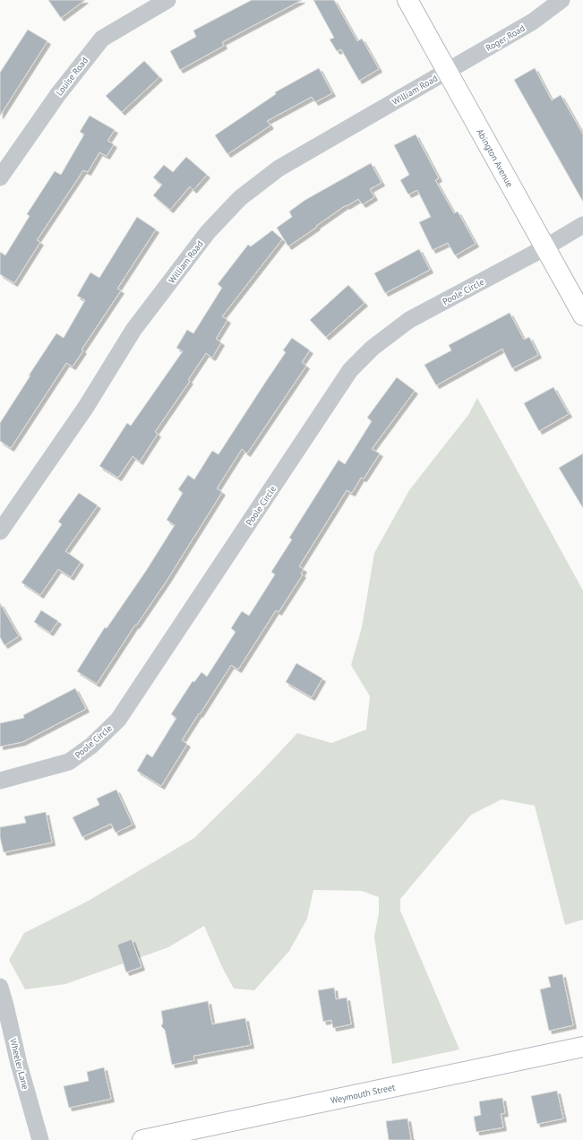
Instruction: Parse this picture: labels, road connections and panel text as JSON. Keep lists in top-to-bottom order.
{
  "streets": {
    "main road": ["Abington Avenue", "Weymouth Street"],
    "street": [
      "Roger Road",
      "Louise Road",
      "William Road",
      "Poole Circle",
      "Wheeler Lane"
    ]
  },
  "crossings": [
    ["Roger Road", "William Road"],
    ["Roger Road", "Abington Avenue"],
    ["William Road", "Abington Avenue"],
    ["Abington Avenue", "Poole Circle"]
  ]
}
